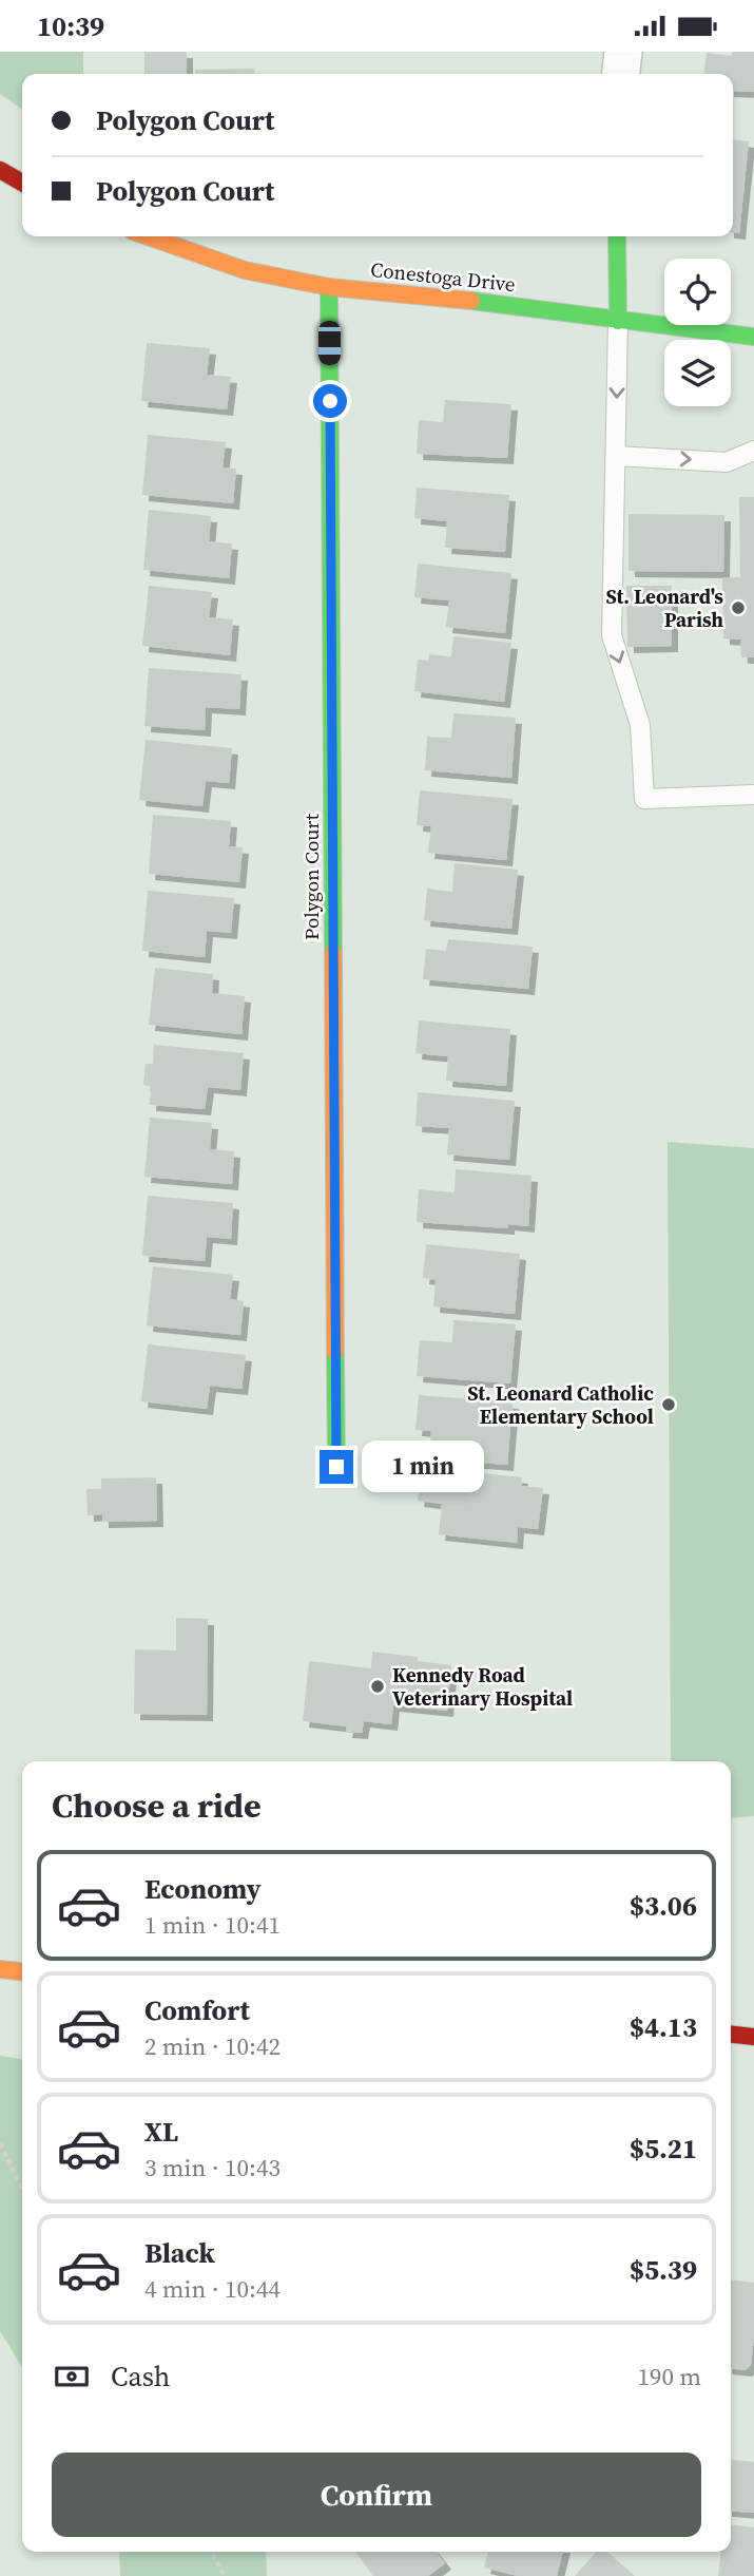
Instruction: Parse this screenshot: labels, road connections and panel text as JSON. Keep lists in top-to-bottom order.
{
  "streets": {
    "street": ["Conestoga Drive", "Polygon Court"]
  },
  "crossings": [
    ["Conestoga Drive", "Polygon Court"]
  ],
  "places": ["St. Leonard's Parish", "St. Leonard Catholic Elementary School", "Kennedy Road Veterinary Hospital"],
  "page": {
    "status": "10:39",
    "banner": ["Polygon Court", "Polygon Court"],
    "bubble": "1 min",
    "heading": "Choose a ride",
    "list": [
      {
        "name": "Economy",
        "note": "1 min · 10:41",
        "value": "$3.06"
      },
      {
        "name": "Comfort",
        "note": "2 min · 10:42",
        "value": "$4.13"
      },
      {
        "name": "XL",
        "note": "3 min · 10:43",
        "value": "$5.21"
      },
      {
        "name": "Black",
        "note": "4 min · 10:44",
        "value": "$5.39"
      }
    ],
    "pay": ["Cash", "190 m"],
    "buttons": "Confirm"
  }
}
